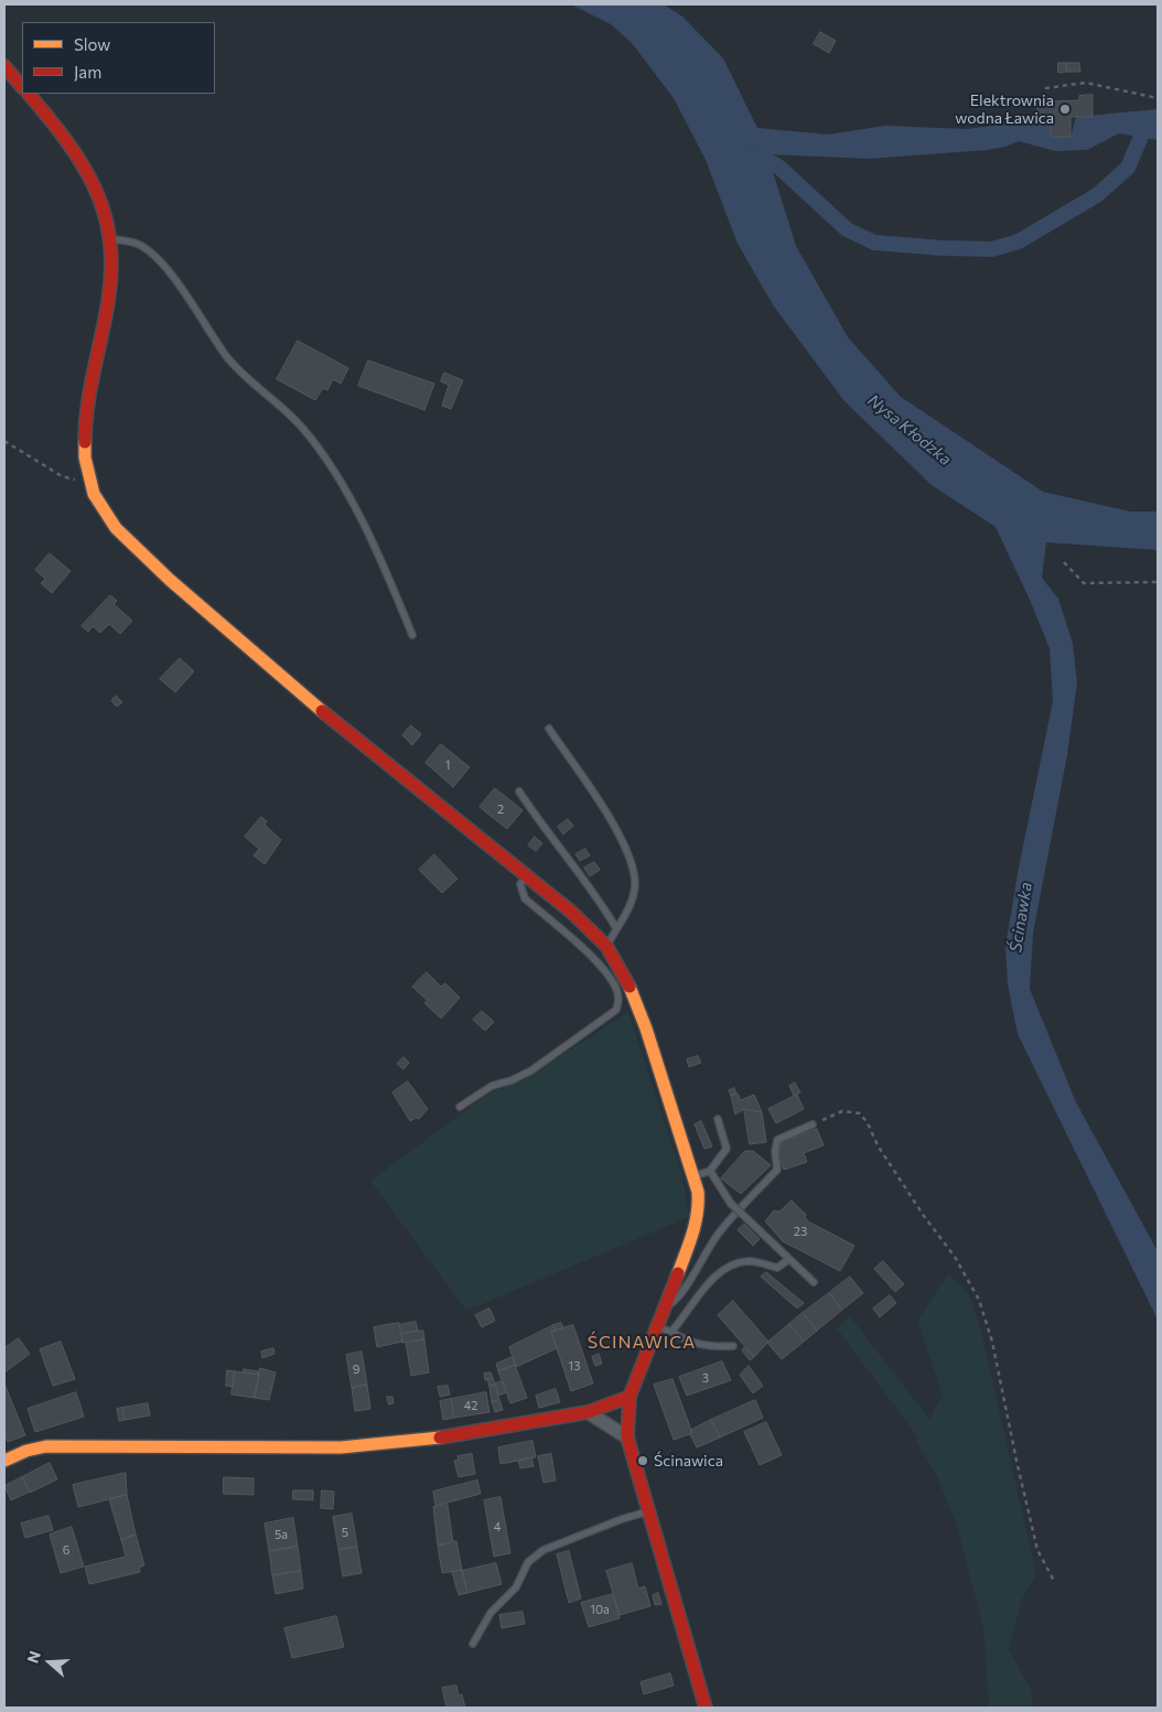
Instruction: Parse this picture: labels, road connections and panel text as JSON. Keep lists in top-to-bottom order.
{
  "districts": ["ŚCINAWICA"],
  "water": ["Nysa Kłodzka", "Ścinawka"],
  "places": ["Elektrownia wodna Ławica", "Ścinawica"],
  "house_numbers": [
    "1",
    "2",
    "23",
    "13",
    "9",
    "3",
    "42",
    "4",
    "5",
    "5a",
    "6",
    "10a"
  ],
  "legend": ["Slow", "Jam"],
  "north": "left"
}
